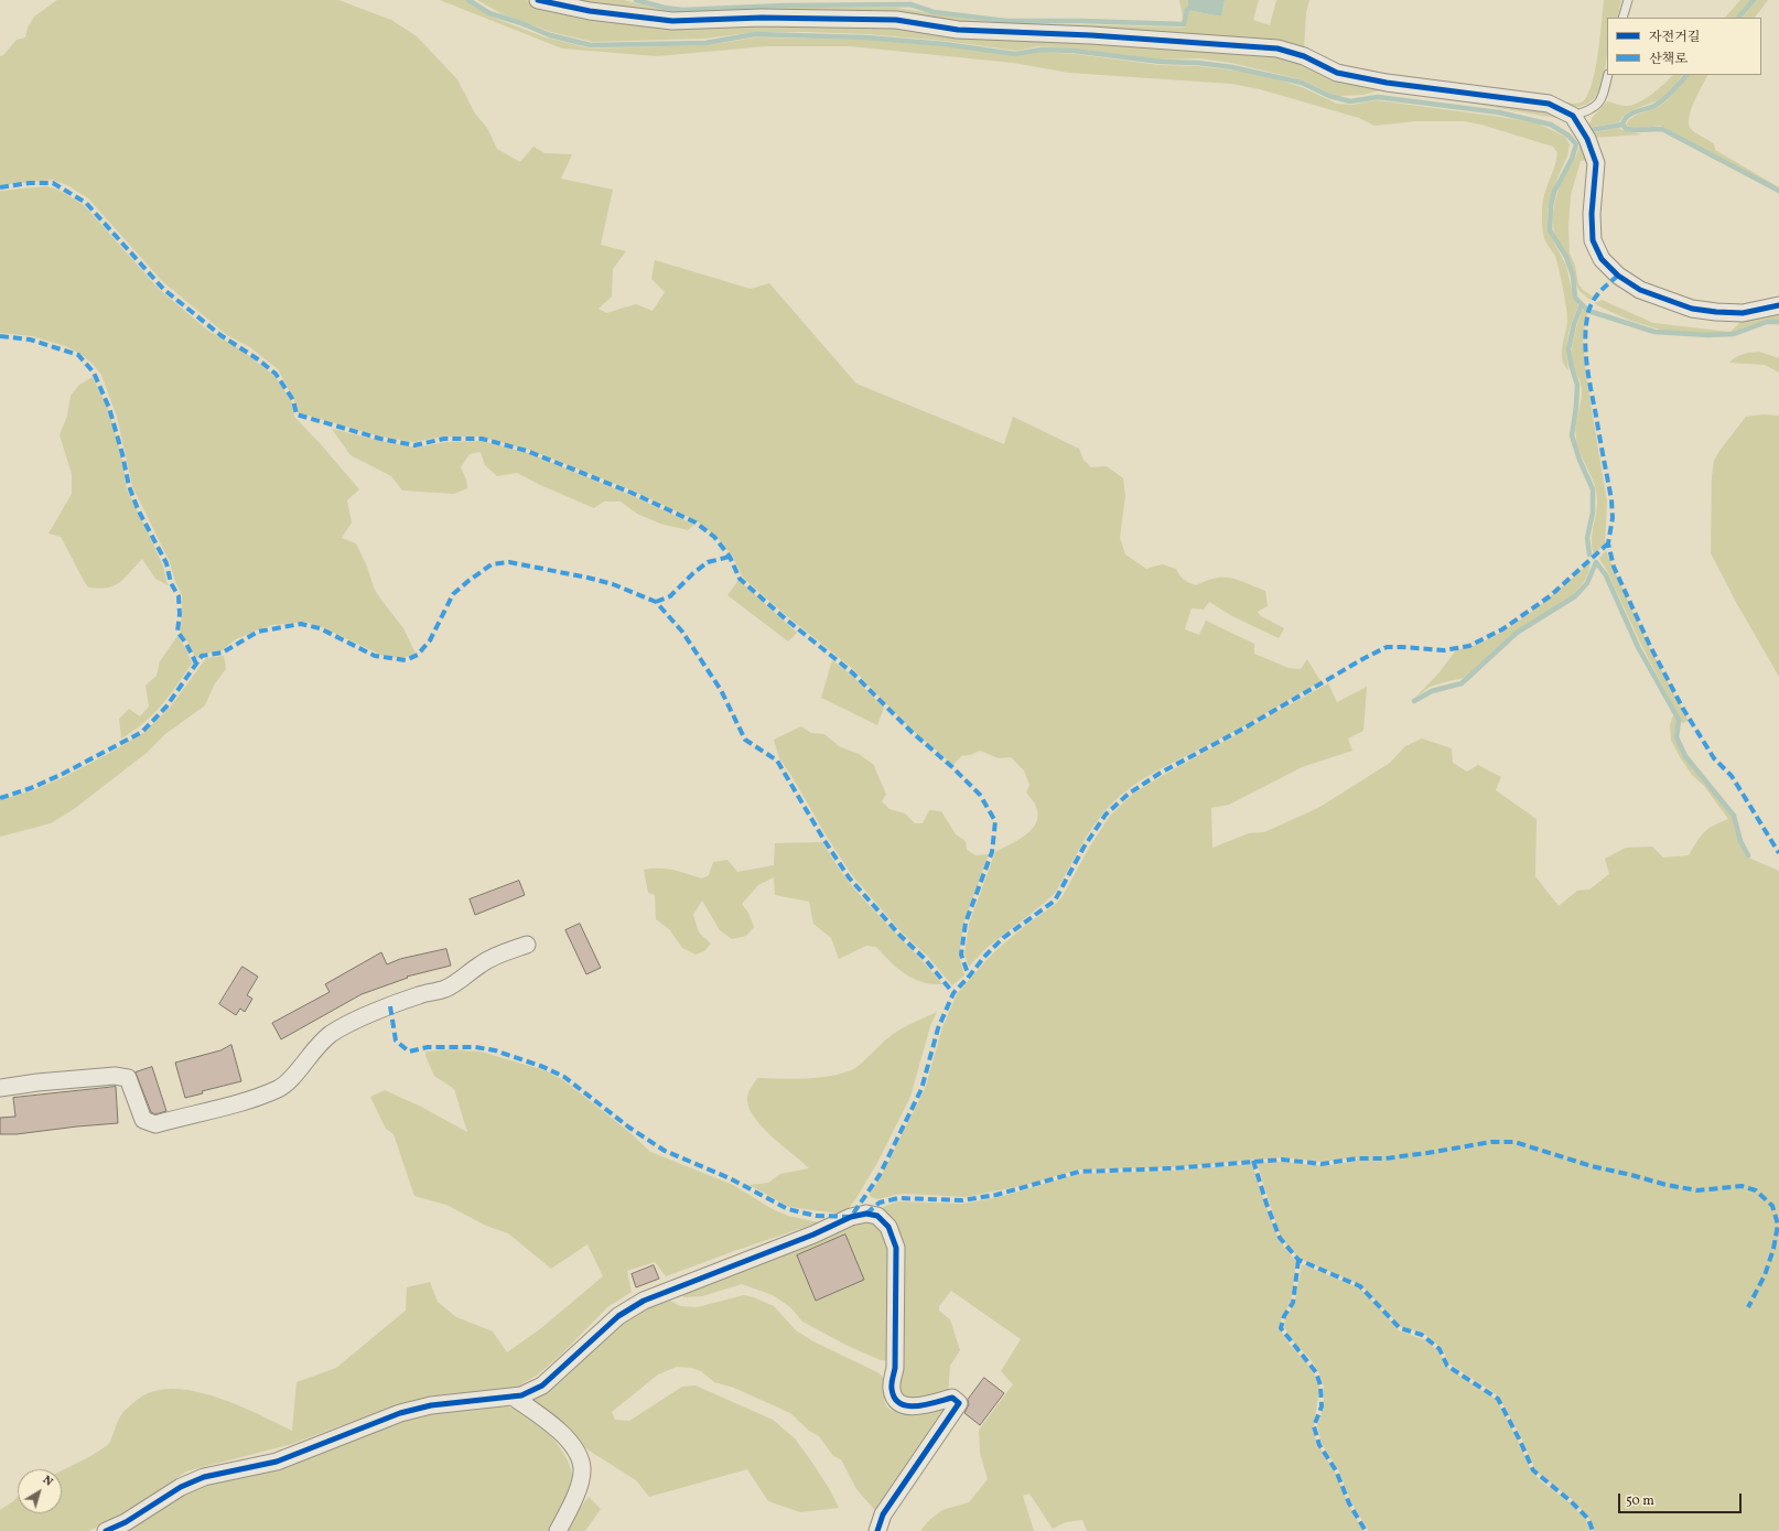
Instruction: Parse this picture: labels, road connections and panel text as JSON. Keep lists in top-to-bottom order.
{
  "legend": ["자전거길", "산책로"],
  "scale_bar": "50 m",
  "north": "top right"
}
